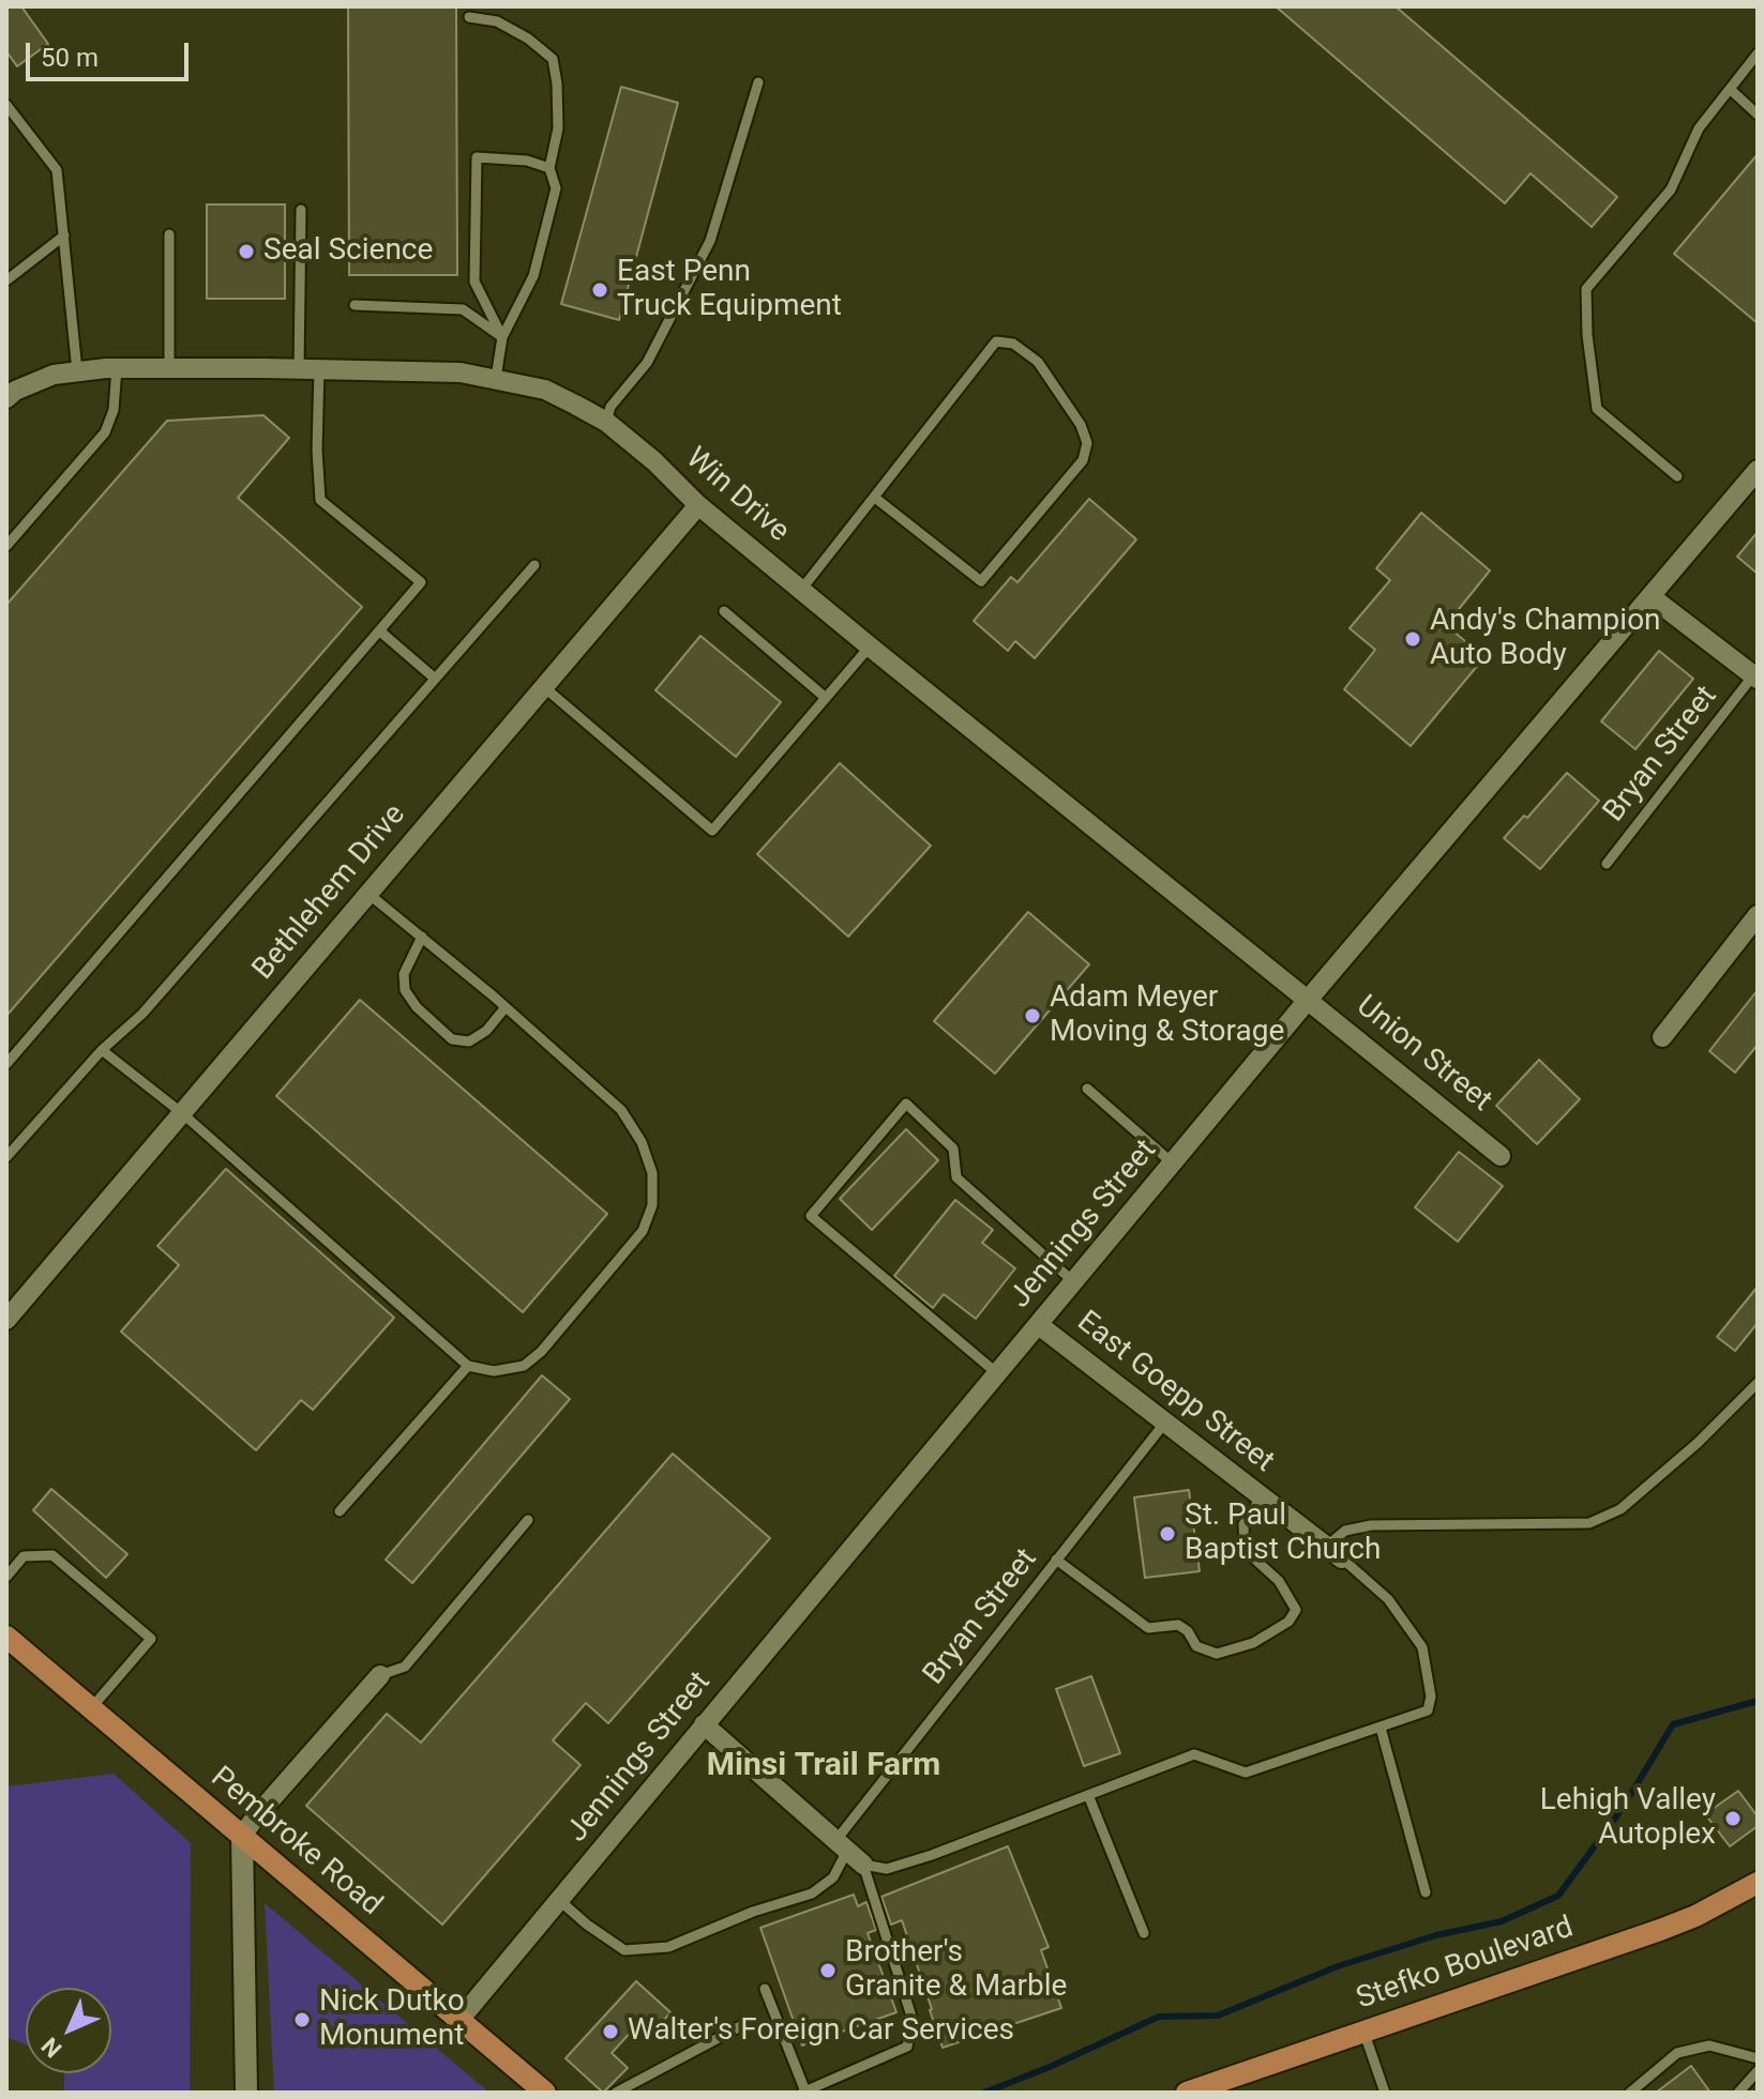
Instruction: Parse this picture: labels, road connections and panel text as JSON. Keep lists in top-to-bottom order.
{
  "streets": {
    "main road": ["Pembroke Road", "Stefko Boulevard"],
    "street": [
      "Win Drive",
      "Bethlehem Drive",
      "Union Street",
      "Jennings Street",
      "East Goepp Street"
    ],
    "lane": ["Bryan Street"]
  },
  "crossings": [
    ["Win Drive", "Bethlehem Drive"],
    ["Win Drive", "Union Street"],
    ["Win Drive", "Jennings Street"],
    ["Bryan Street", "Jennings Street"],
    ["Bryan Street", "East Goepp Street"],
    ["Union Street", "Jennings Street"],
    ["Jennings Street", "East Goepp Street"],
    ["Jennings Street", "Pembroke Road"]
  ],
  "districts": ["Minsi Trail Farm"],
  "places": [
    "Seal Science",
    "East Penn Truck Equipment",
    "Andy's Champion Auto Body",
    "Adam Meyer Moving & Storage",
    "St. Paul Baptist Church",
    "Lehigh Valley Autoplex",
    "Brother's Granite & Marble",
    "Nick Dutko Monument",
    "Walter's Foreign Car Services"
  ],
  "scale_bar": "50 m",
  "north": "bottom left"
}
